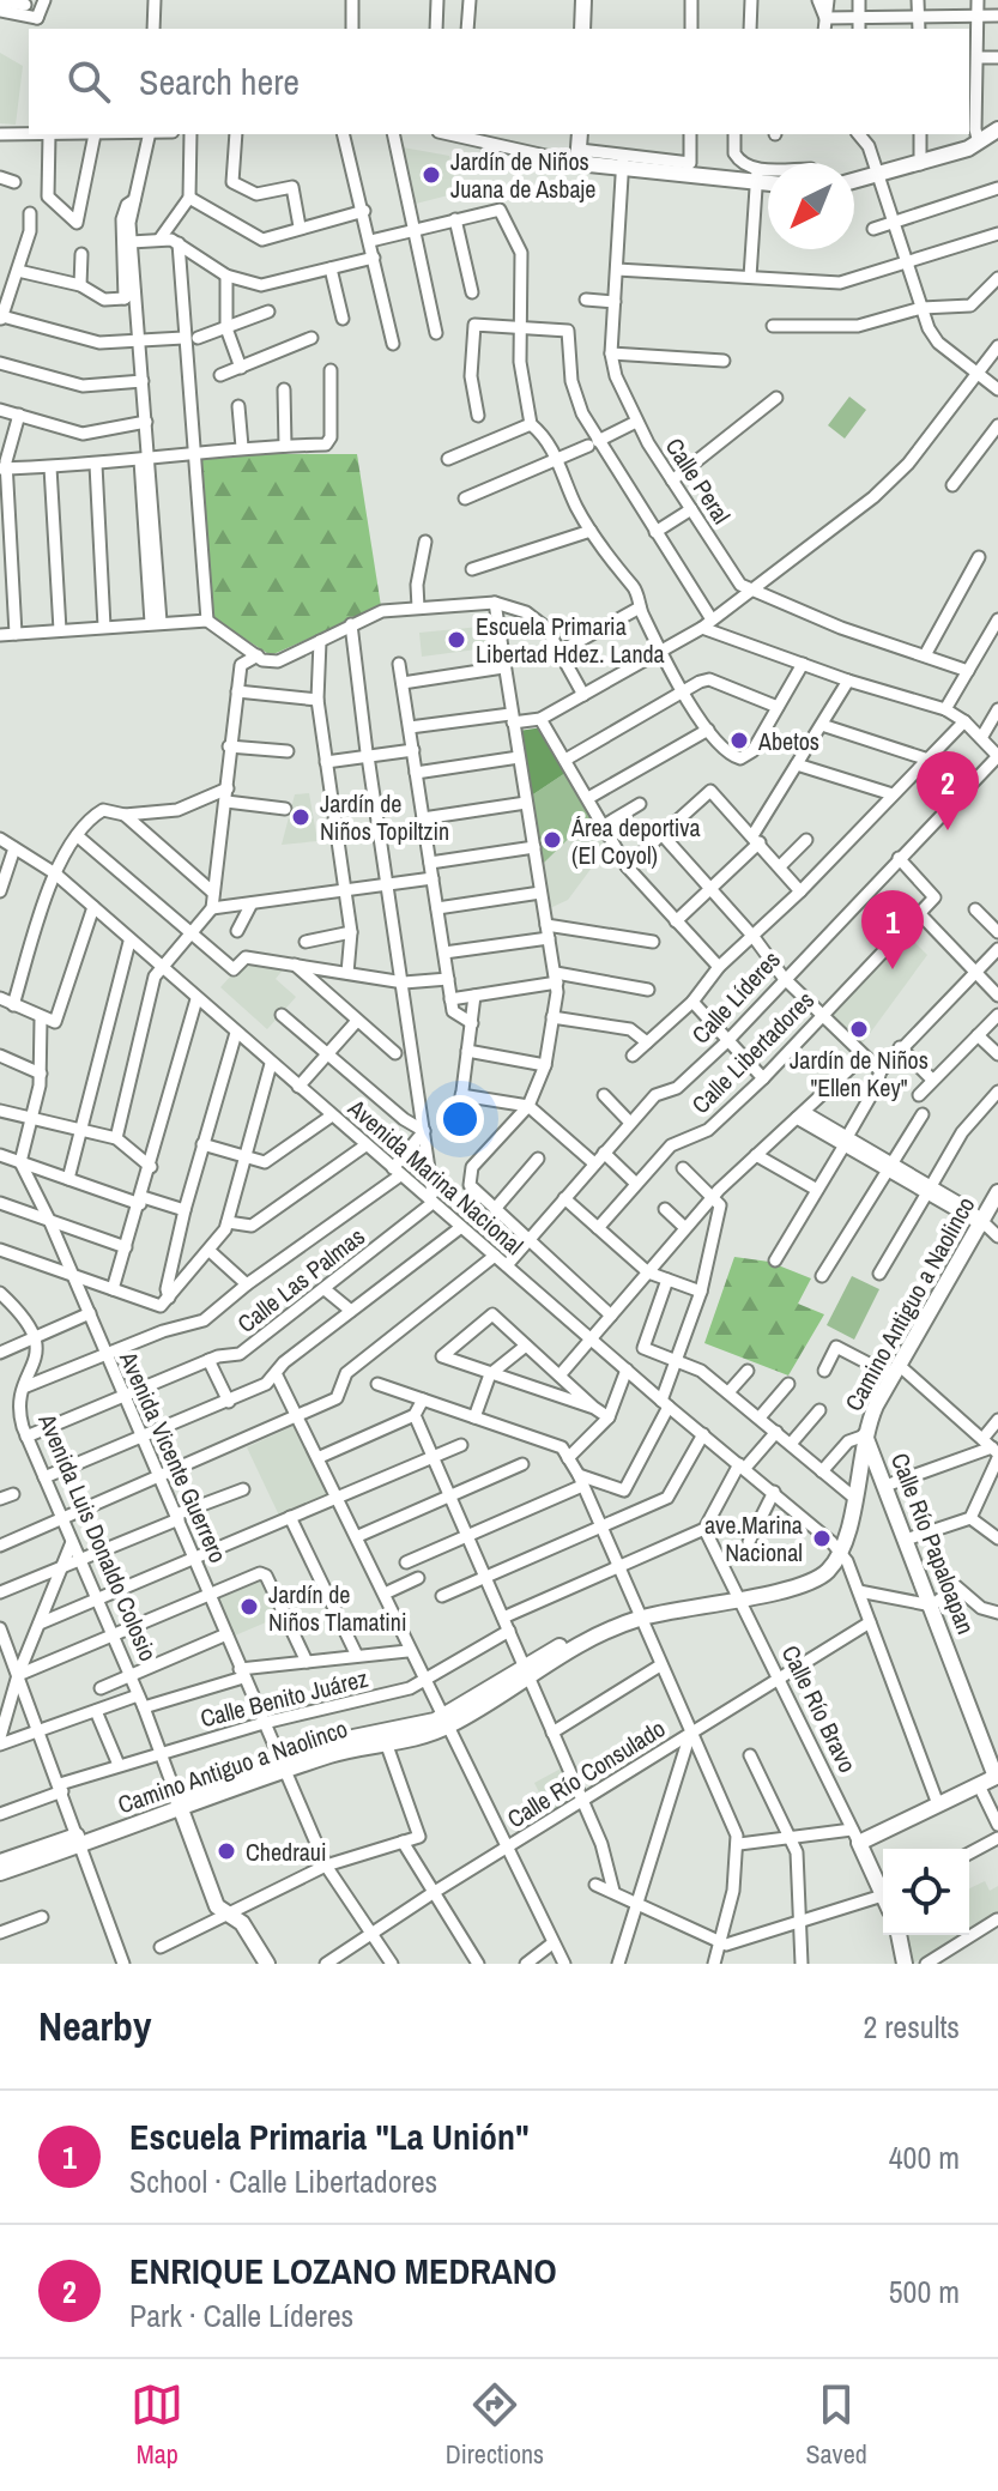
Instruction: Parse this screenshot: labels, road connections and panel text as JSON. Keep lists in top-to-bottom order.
{
  "streets": {
    "main road": ["Camino Antiguo a Naolinco", "Calle Río Papaloapan", "Calle Río Bravo"],
    "street": [
      "Calle Peral",
      "Calle Líderes",
      "Calle Libertadores",
      "Avenida Marina Nacional",
      "Calle Las Palmas",
      "Avenida Vicente Guerrero",
      "Avenida Luis Donaldo Colosio",
      "Calle Benito Juárez",
      "Calle Río Consulado"
    ]
  },
  "crossings": [
    ["Calle Líderes", "Calle Libertadores"],
    ["Calle Líderes", "Avenida Marina Nacional"],
    ["Avenida Marina Nacional", "Calle Las Palmas"],
    ["Avenida Marina Nacional", "Camino Antiguo a Naolinco"],
    ["Calle Las Palmas", "Avenida Vicente Guerrero"],
    ["Calle Las Palmas", "Avenida Luis Donaldo Colosio"],
    ["Camino Antiguo a Naolinco", "Avenida Vicente Guerrero"],
    ["Camino Antiguo a Naolinco", "Avenida Luis Donaldo Colosio"],
    ["Camino Antiguo a Naolinco", "Calle Río Papaloapan"],
    ["Camino Antiguo a Naolinco", "Calle Río Bravo"],
    ["Avenida Vicente Guerrero", "Calle Benito Juárez"],
    ["Avenida Vicente Guerrero", "Calle Río Consulado"],
    ["Avenida Luis Donaldo Colosio", "Calle Benito Juárez"],
    ["Calle Río Bravo", "Calle Río Consulado"]
  ],
  "places": [
    "Jardín de Niños Juana de Asbaje",
    "Escuela Primaria Libertad Hdez. Landa",
    "Abetos",
    "Jardín de Niños Topiltzin",
    "Área deportiva (El Coyol)",
    "Jardín de Niños \"Ellen Key\"",
    "ave.Marina Nacional",
    "Jardín de Niños Tlamatini",
    "Chedraui"
  ],
  "north": "bottom left",
  "page": {
    "search": "Search here",
    "pins": ["2", "1"],
    "heading": ["Nearby", "2 results"],
    "list": [
      {
        "mark": "1",
        "name": "Escuela Primaria \"La Unión\"",
        "note": "School · Calle Libertadores",
        "value": "400 m"
      },
      {
        "mark": "2",
        "name": "ENRIQUE LOZANO MEDRANO",
        "note": "Park · Calle Líderes",
        "value": "500 m"
      }
    ],
    "nav": ["Map", "Directions", "Saved"]
  }
}
